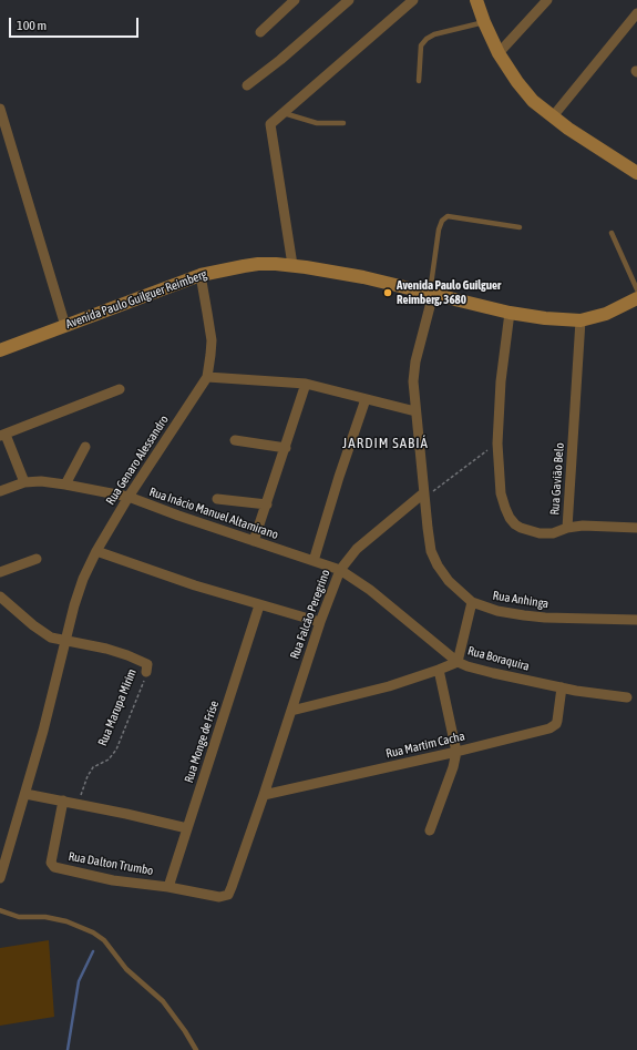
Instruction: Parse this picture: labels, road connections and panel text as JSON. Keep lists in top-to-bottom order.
{
  "streets": {
    "main road": ["Avenida Paulo Guilguer Reimberg"],
    "street": [
      "Rua Genaro Alessandro",
      "Rua Gavião Belo",
      "Rua Inácio Manuel Altamirano",
      "Rua Anhinga",
      "Rua Falcão Peregrino",
      "Rua Boraquira",
      "Rua Marupa Mirim",
      "Rua Monge de Frise",
      "Rua Martim Cacha",
      "Rua Dalton Trumbo"
    ]
  },
  "crossings": [
    ["Avenida Paulo Guilguer Reimberg", "Rua Genaro Alessandro"],
    ["Avenida Paulo Guilguer Reimberg", "Rua Gavião Belo"],
    ["Rua Genaro Alessandro", "Rua Inácio Manuel Altamirano"],
    ["Rua Genaro Alessandro", "Rua Marupa Mirim"],
    ["Rua Inácio Manuel Altamirano", "Rua Falcão Peregrino"],
    ["Rua Inácio Manuel Altamirano", "Rua Boraquira"],
    ["Rua Anhinga", "Rua Falcão Peregrino"],
    ["Rua Falcão Peregrino", "Rua Boraquira"],
    ["Rua Falcão Peregrino", "Rua Martim Cacha"],
    ["Rua Falcão Peregrino", "Rua Dalton Trumbo"],
    ["Rua Boraquira", "Rua Martim Cacha"],
    ["Rua Monge de Frise", "Rua Dalton Trumbo"]
  ],
  "districts": ["JARDIM SABIÁ"],
  "places": ["Avenida Paulo Guilguer Reimberg, 3680"],
  "scale_bar": "100 m"
}
